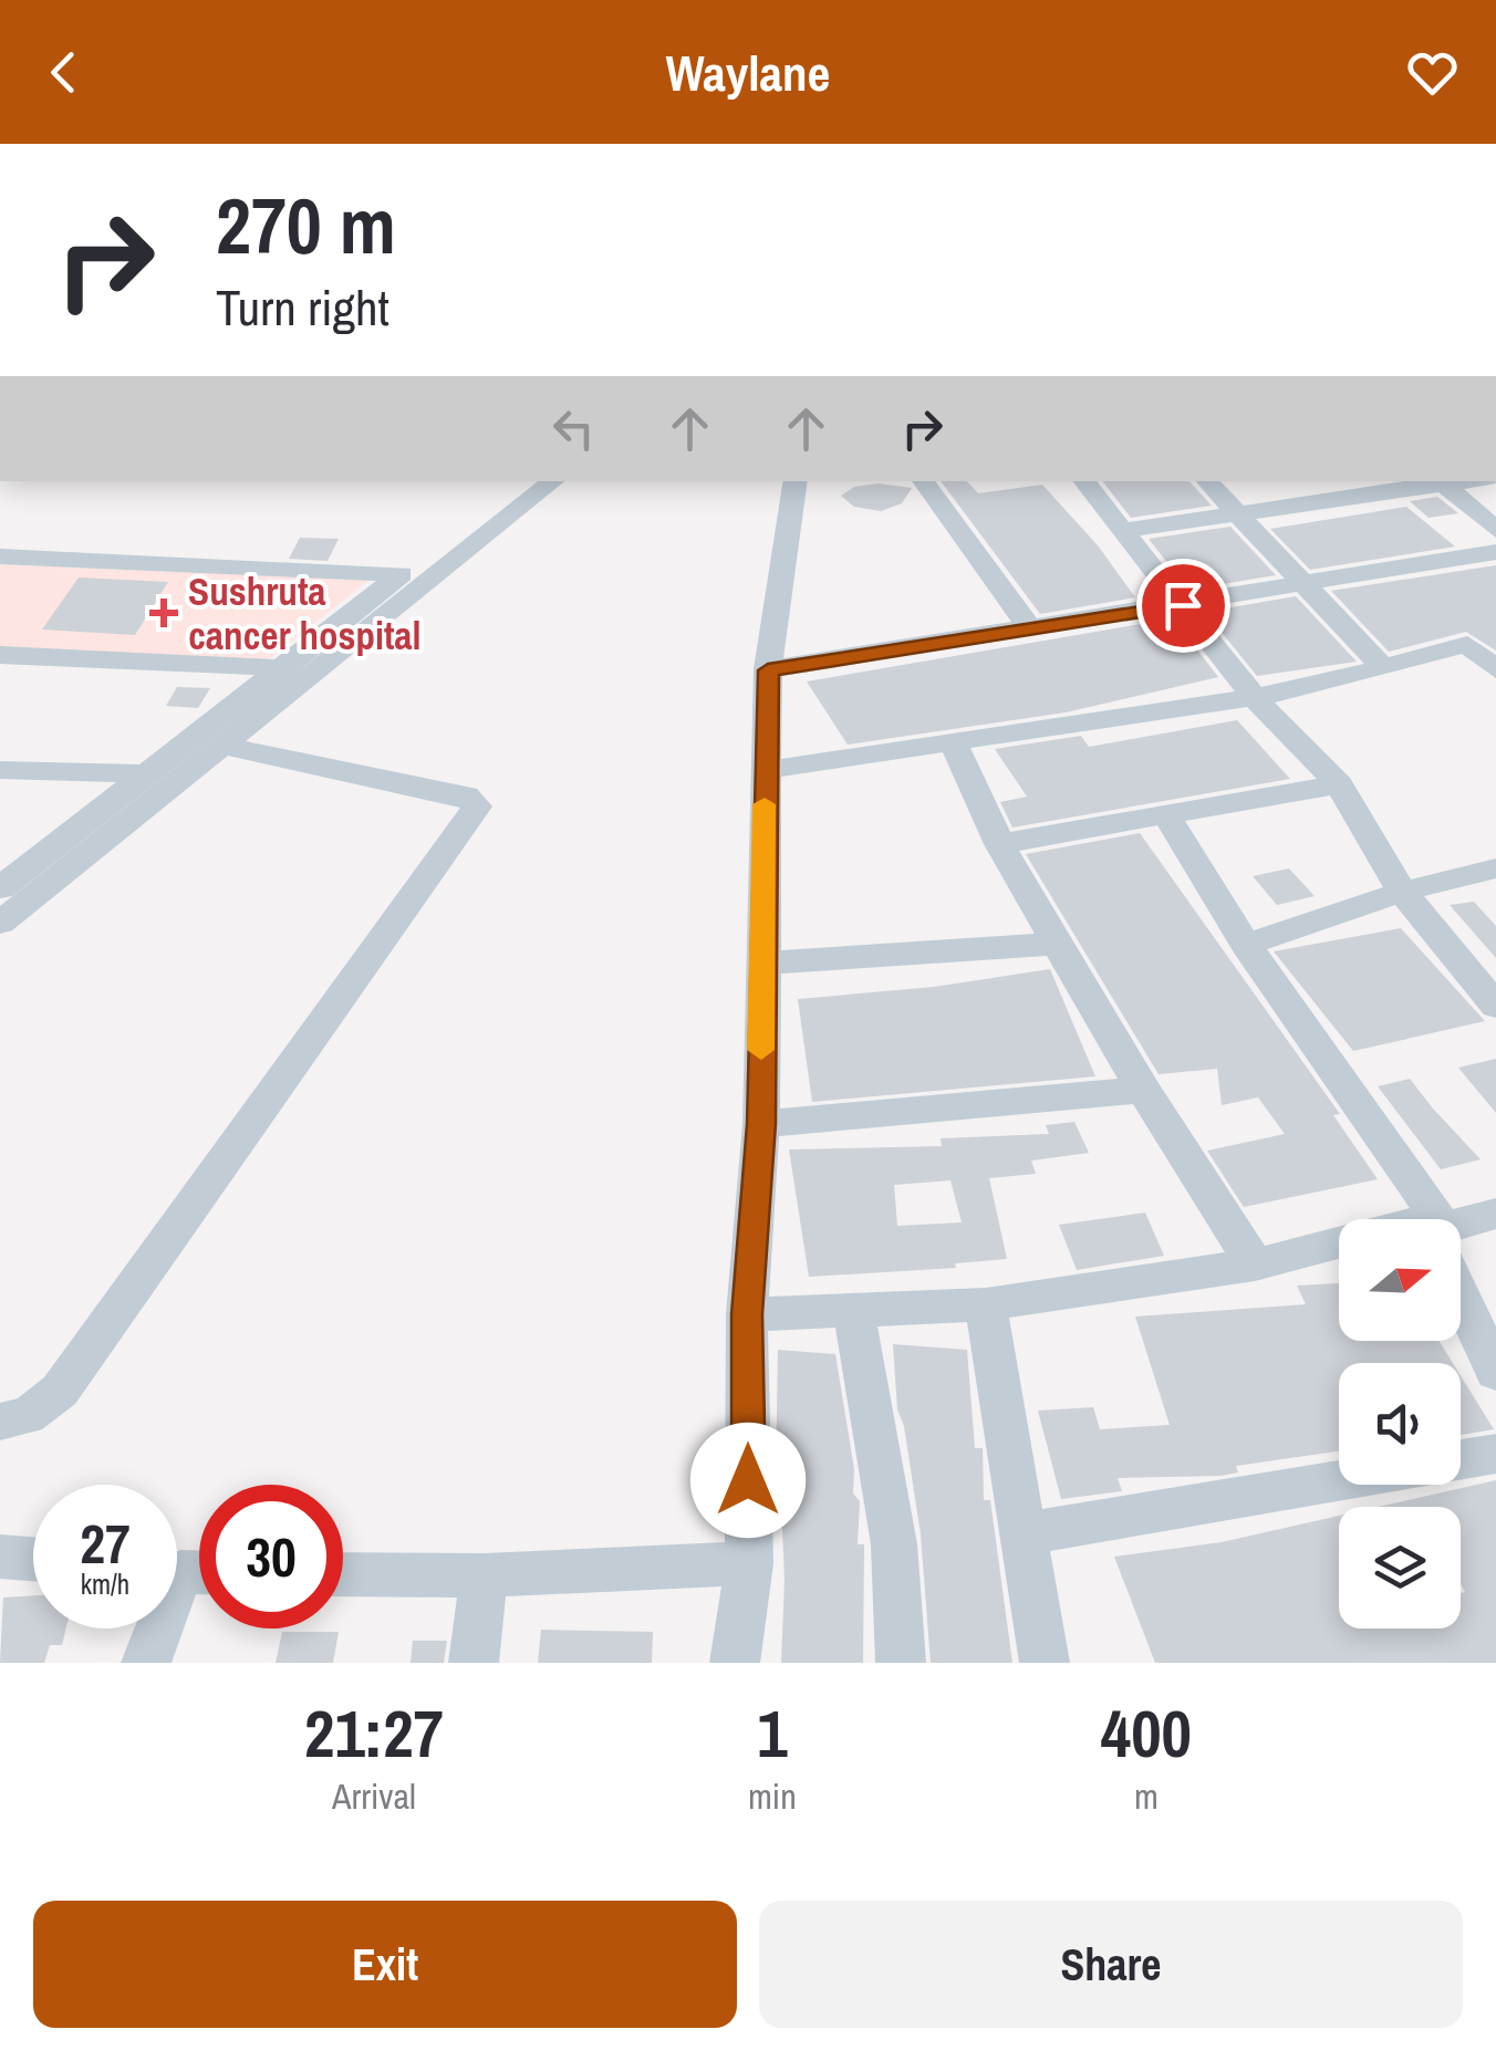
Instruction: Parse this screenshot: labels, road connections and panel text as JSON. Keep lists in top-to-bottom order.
{
  "places": {
    "health": ["Sushruta cancer hospital"]
  },
  "north": "right",
  "page": {
    "header": "Waylane",
    "turn": ["270 m", "Turn right"],
    "speed": "27 km/h",
    "limit": "30",
    "eta": [
      "21:27",
      "Arrival",
      "1",
      "min",
      "400",
      "m"
    ],
    "buttons": ["Exit", "Share"]
  }
}
